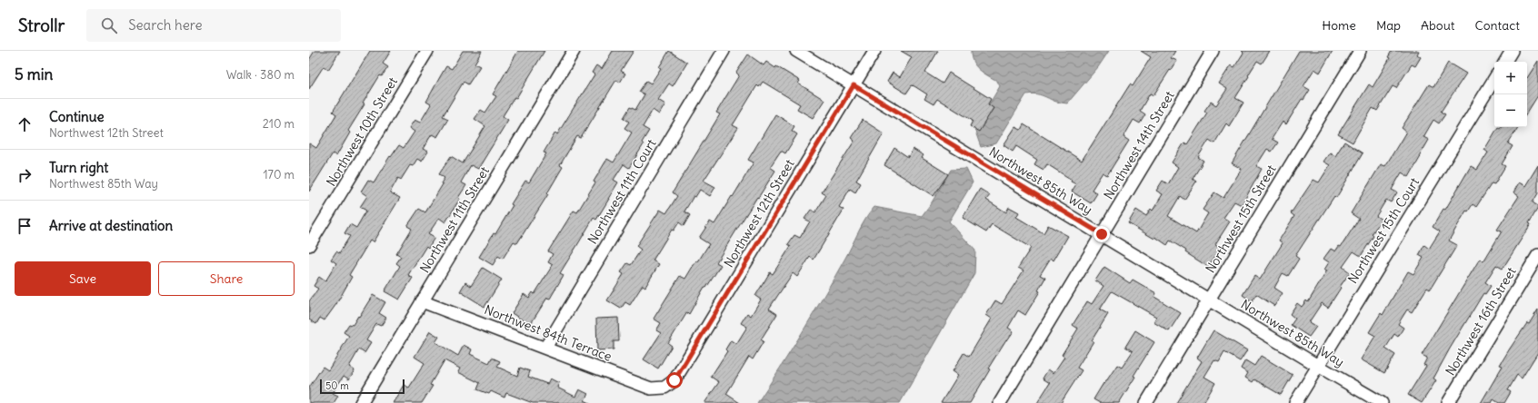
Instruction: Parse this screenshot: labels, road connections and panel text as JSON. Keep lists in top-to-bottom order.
{
  "streets": {
    "street": [
      "Northwest 10th Street",
      "Northwest 14th Street",
      "Northwest 85th Way",
      "Northwest 11th Court",
      "Northwest 12th Street",
      "Northwest 15th Street",
      "Northwest 11th Street",
      "Northwest 15th Court",
      "Northwest 16th Street",
      "Northwest 84th Terrace"
    ]
  },
  "crossings": [
    ["Northwest 14th Street", "Northwest 85th Way"],
    ["Northwest 85th Way", "Northwest 12th Street"],
    ["Northwest 85th Way", "Northwest 15th Street"],
    ["Northwest 85th Way", "Northwest 15th Court"],
    ["Northwest 11th Court", "Northwest 84th Terrace"],
    ["Northwest 12th Street", "Northwest 84th Terrace"],
    ["Northwest 11th Street", "Northwest 84th Terrace"]
  ],
  "scale_bar": "50 m",
  "page": {
    "header": "Strollr",
    "search": "Search here",
    "nav": [
      "Home",
      "Map",
      "About",
      "Contact"
    ],
    "heading": ["5 min", "Walk · 380 m"],
    "map_buttons": ["+", "−"],
    "list": [
      ["Continue", "Northwest 12th Street", "210 m"],
      ["Turn right", "Northwest 85th Way", "170 m"],
      "Arrive at destination"
    ],
    "buttons": ["Save", "Share"],
    "scale": "50 m"
  }
}
